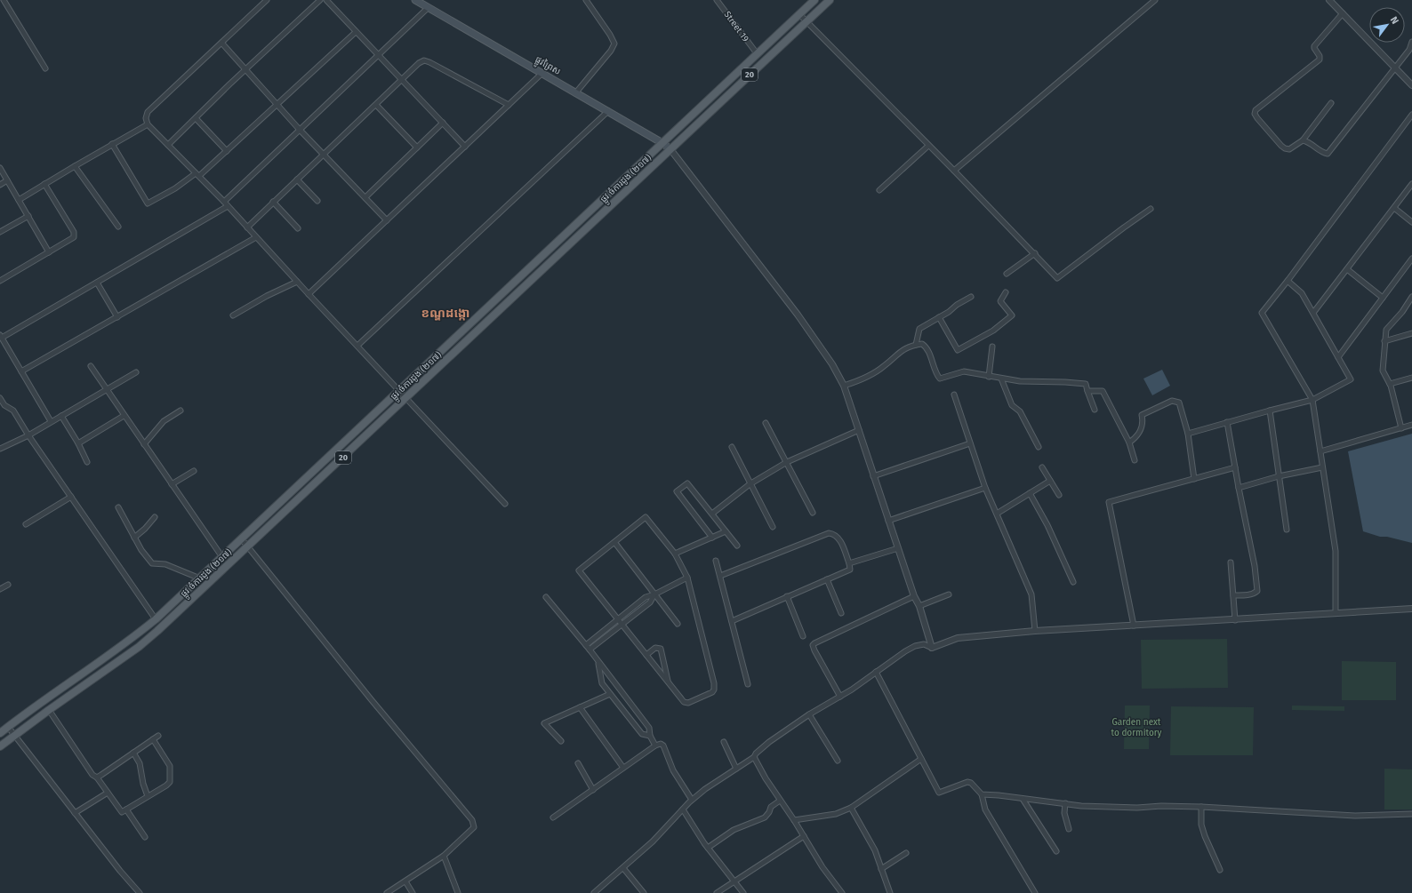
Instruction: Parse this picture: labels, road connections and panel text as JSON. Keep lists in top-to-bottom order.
{
  "streets": {
    "main road": ["ផ្លូវព្រៃស", "20", "ផ្លូវ ចំការដូង (២១៧)"],
    "street": ["Street 19"]
  },
  "crossings": [
    ["Street 19", "ផ្លូវ ចំការដូង (២១៧)"],
    ["ផ្លូវព្រៃស", "ផ្លូវ ចំការដូង (២១៧)"]
  ],
  "districts": ["ខណ្ឌដង្កោ"],
  "parks": ["Garden next to dormitory"],
  "north": "top right"
}
